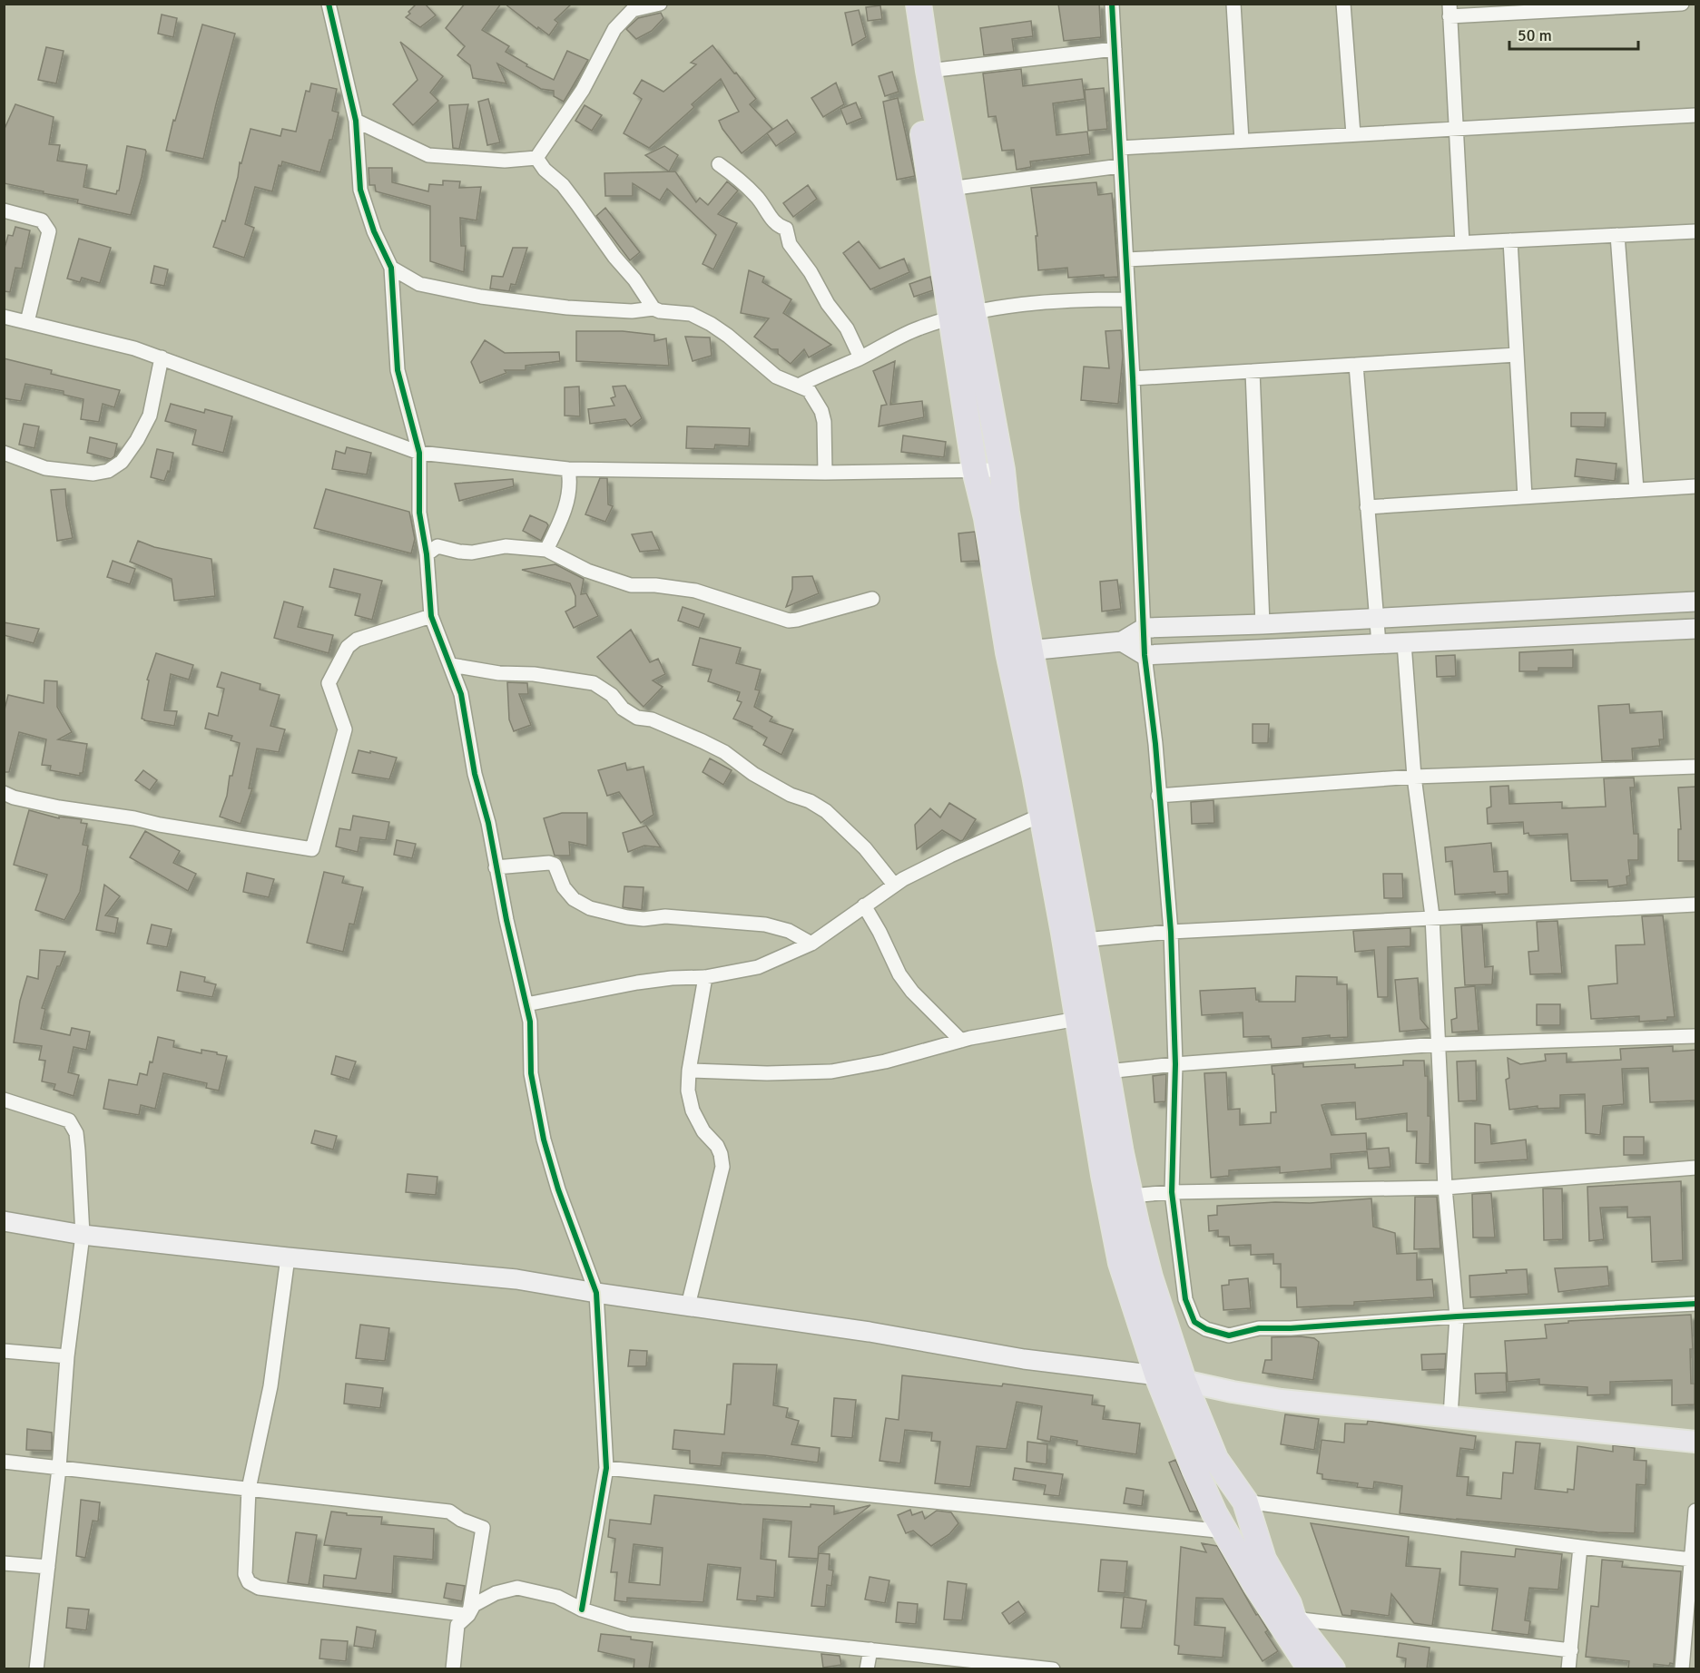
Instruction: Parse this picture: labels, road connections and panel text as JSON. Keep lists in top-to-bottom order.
{
  "scale_bar": "50 m"
}
